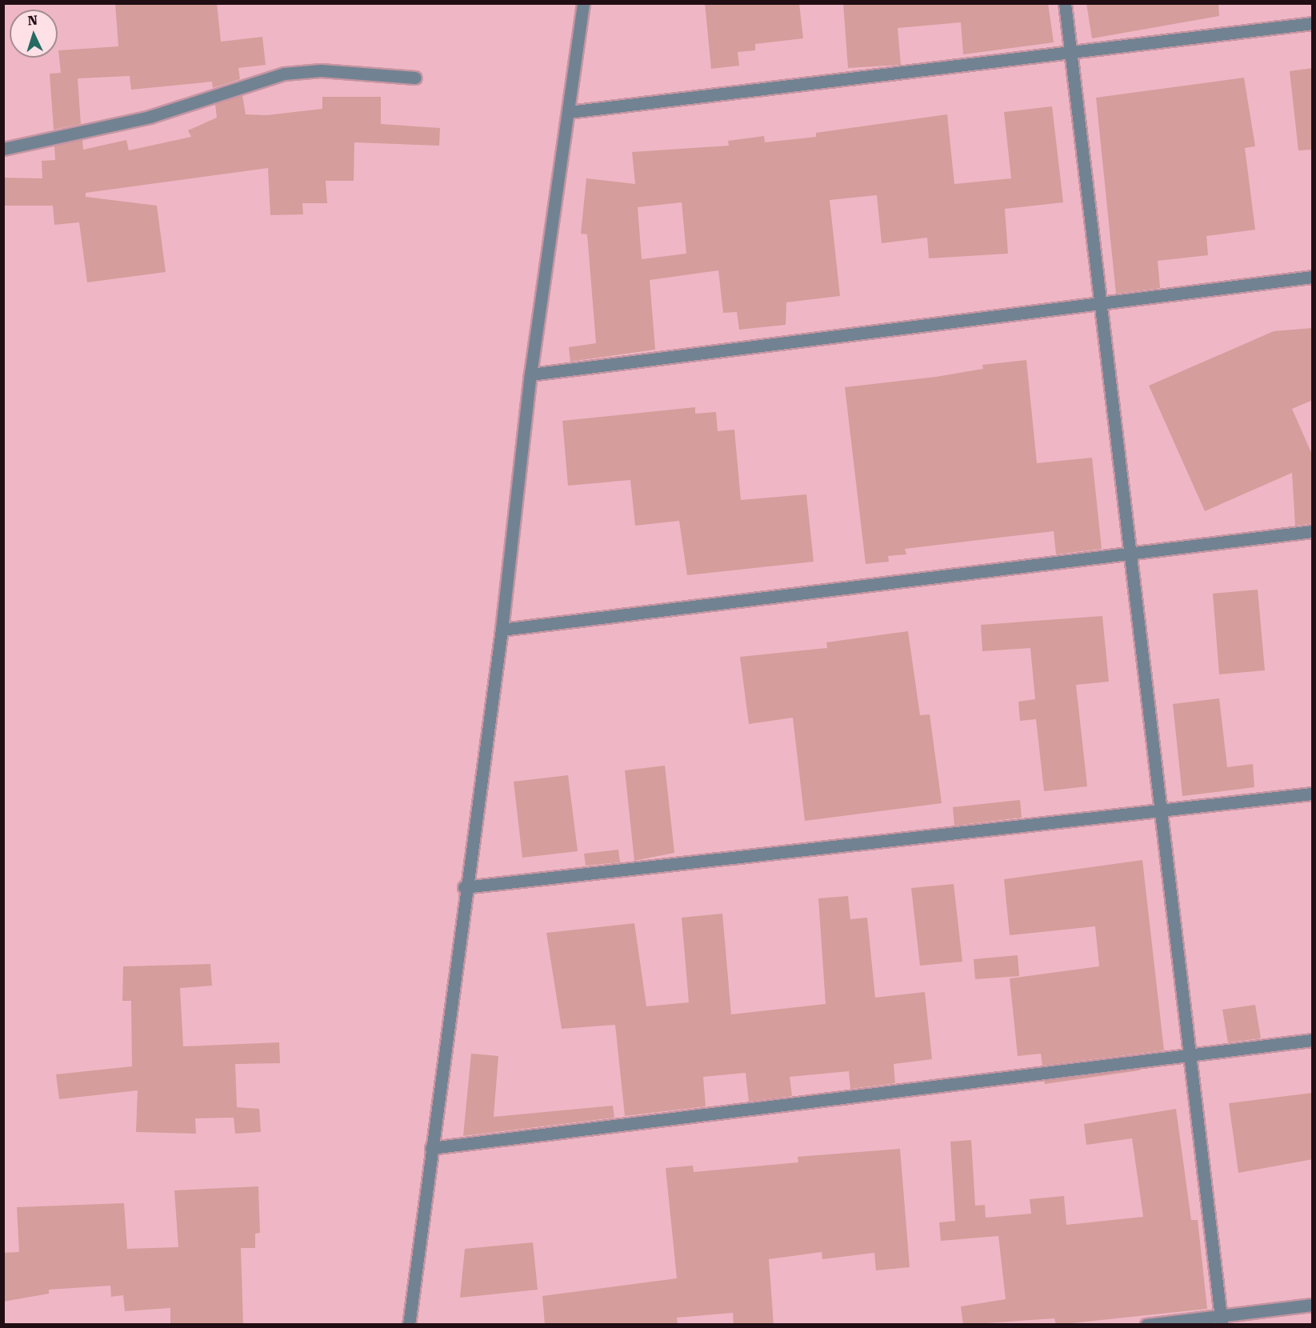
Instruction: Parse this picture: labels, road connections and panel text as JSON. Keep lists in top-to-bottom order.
{
  "north": "top"
}
